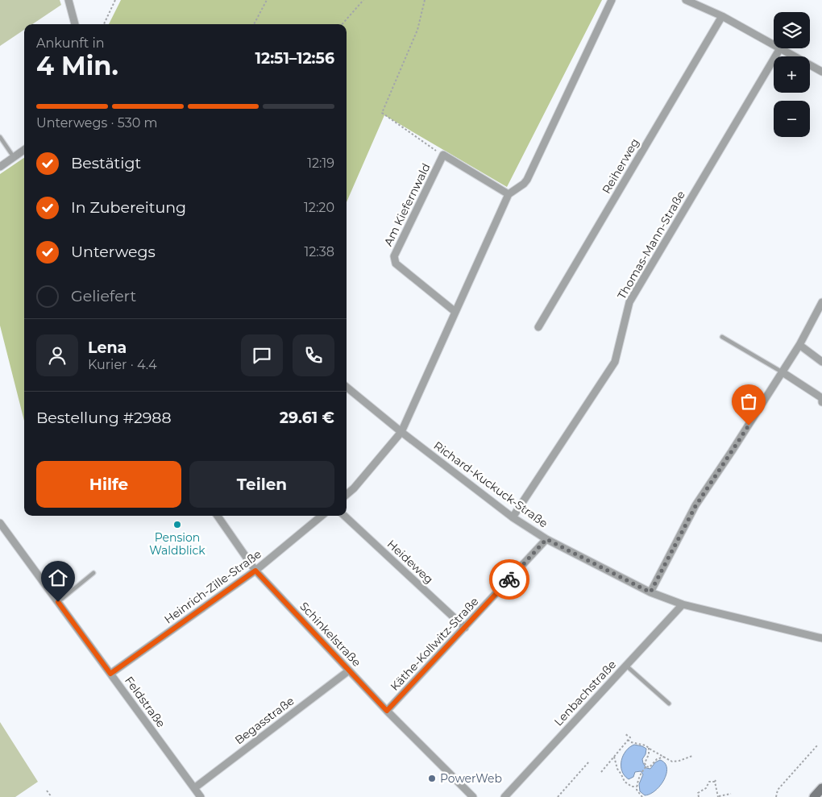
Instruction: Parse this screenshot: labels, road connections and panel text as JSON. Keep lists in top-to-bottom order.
{
  "streets": {
    "street": [
      "Reiherweg",
      "Am Kiefernwald",
      "Thomas-Mann-Straße",
      "Richard-Kuckuck-Straße",
      "Heideweg",
      "Heinrich-Zille-Straße",
      "Schinkelstraße",
      "Käthe-Kollwitz-Straße",
      "Lenbachstraße",
      "Feldstraße",
      "Begasstraße"
    ]
  },
  "crossings": [
    ["Thomas-Mann-Straße", "Richard-Kuckuck-Straße"],
    ["Richard-Kuckuck-Straße", "Käthe-Kollwitz-Straße"],
    ["Richard-Kuckuck-Straße", "Lenbachstraße"],
    ["Heideweg", "Käthe-Kollwitz-Straße"],
    ["Heinrich-Zille-Straße", "Schinkelstraße"],
    ["Heinrich-Zille-Straße", "Feldstraße"],
    ["Schinkelstraße", "Käthe-Kollwitz-Straße"],
    ["Schinkelstraße", "Begasstraße"],
    ["Feldstraße", "Begasstraße"]
  ],
  "places": ["Pension Waldblick", "PowerWeb"],
  "page": {
    "map_buttons": ["+", "−"],
    "heading": ["4 Min.", "Ankunft in", "12:51–12:56"],
    "panel": [
      "Lena",
      "Kurier · 4.4",
      "Bestellung #2988",
      "29.61 €"
    ],
    "bar": "Unterwegs · 530 m",
    "list": [
      ["Bestätigt", "12:19"],
      ["In Zubereitung", "12:20"],
      ["Unterwegs", "12:38"],
      "Geliefert"
    ],
    "buttons": ["Hilfe", "Teilen"]
  }
}
